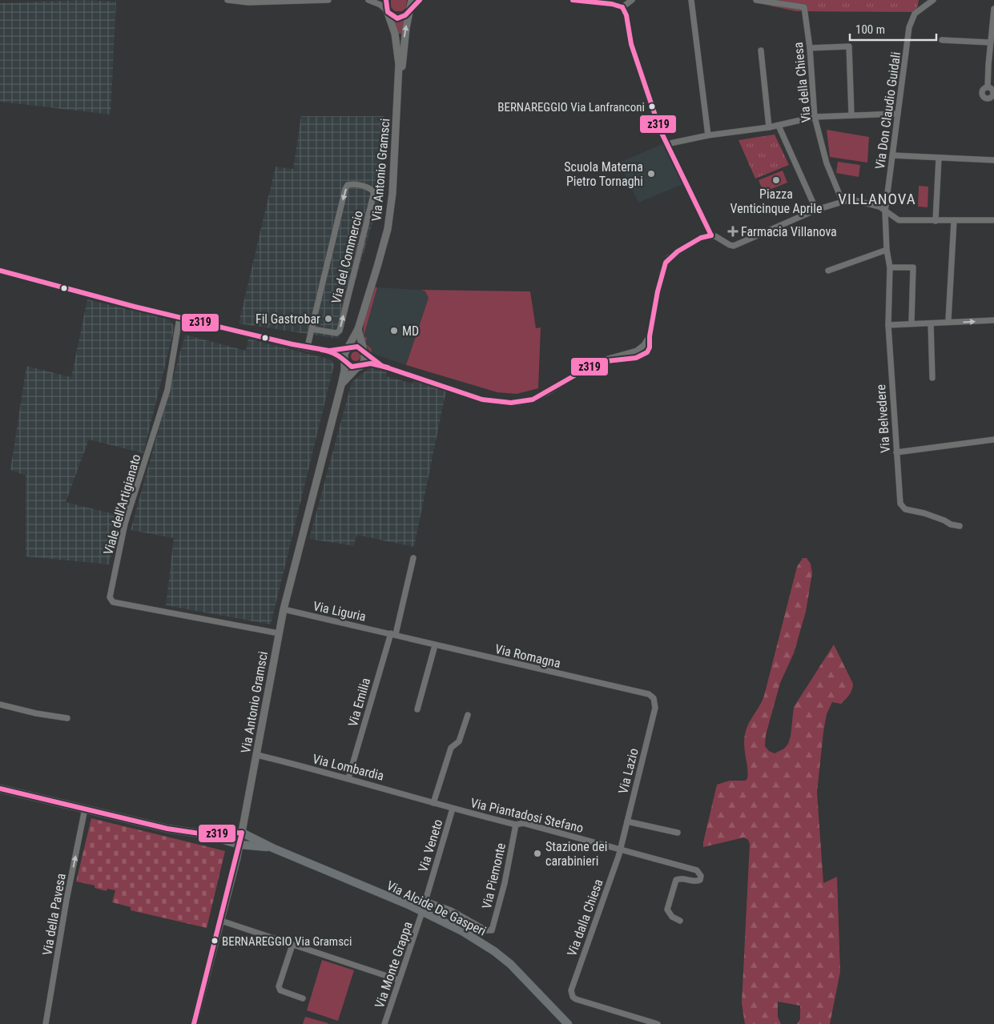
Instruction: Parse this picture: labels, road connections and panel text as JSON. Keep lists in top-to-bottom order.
{
  "streets": {
    "main road": ["Via Alcide De Gasperi"],
    "street": [
      "Via della Chiesa",
      "Via Don Claudio Guidali",
      "Via Antonio Gramsci",
      "Via del Commercio",
      "Via Belvedere",
      "Viale dell'Artigianato",
      "Via Liguria",
      "Via Romagna",
      "Via Emilia",
      "Via Lombardia",
      "Via Lazio",
      "Via Piantadosi Stefano",
      "Via Veneto",
      "Via Piemonte",
      "Via della Pavesa",
      "Via dalla Chiesa",
      "Via Monte Grappa"
    ]
  },
  "crossings": [
    ["Via Don Claudio Guidali", "Via Belvedere"],
    ["Via Antonio Gramsci", "Viale dell'Artigianato"],
    ["Via Antonio Gramsci", "Via Liguria"],
    ["Via Antonio Gramsci", "Via Lombardia"],
    ["Via Antonio Gramsci", "Via Alcide De Gasperi"],
    ["Via Liguria", "Via Romagna"],
    ["Via Liguria", "Via Emilia"],
    ["Via Romagna", "Via Emilia"],
    ["Via Romagna", "Via Lazio"],
    ["Via Emilia", "Via Lombardia"],
    ["Via Lombardia", "Via Piantadosi Stefano"],
    ["Via Lombardia", "Via Veneto"],
    ["Via Lazio", "Via Piantadosi Stefano"],
    ["Via Lazio", "Via dalla Chiesa"],
    ["Via Piantadosi Stefano", "Via Veneto"],
    ["Via Piantadosi Stefano", "Via Piemonte"],
    ["Via Piantadosi Stefano", "Via dalla Chiesa"],
    ["Via Veneto", "Via Piemonte"],
    ["Via Veneto", "Via Alcide De Gasperi"],
    ["Via Veneto", "Via Monte Grappa"],
    ["Via Alcide De Gasperi", "Via Monte Grappa"]
  ],
  "one_way": ["Via della Pavesa"],
  "districts": ["VILLANOVA"],
  "places": {
    "other": [
      "BERNAREGGIO Via Lanfranconi",
      "Scuola Materna Pietro Tornaghi",
      "Piazza Venticinque Aprile",
      "Fil Gastrobar",
      "MD",
      "Stazione dei carabinieri",
      "BERNAREGGIO Via Gramsci"
    ],
    "health": ["Farmacia Villanova"]
  },
  "lines": ["transit line z319"],
  "scale_bar": "100 m"
}
